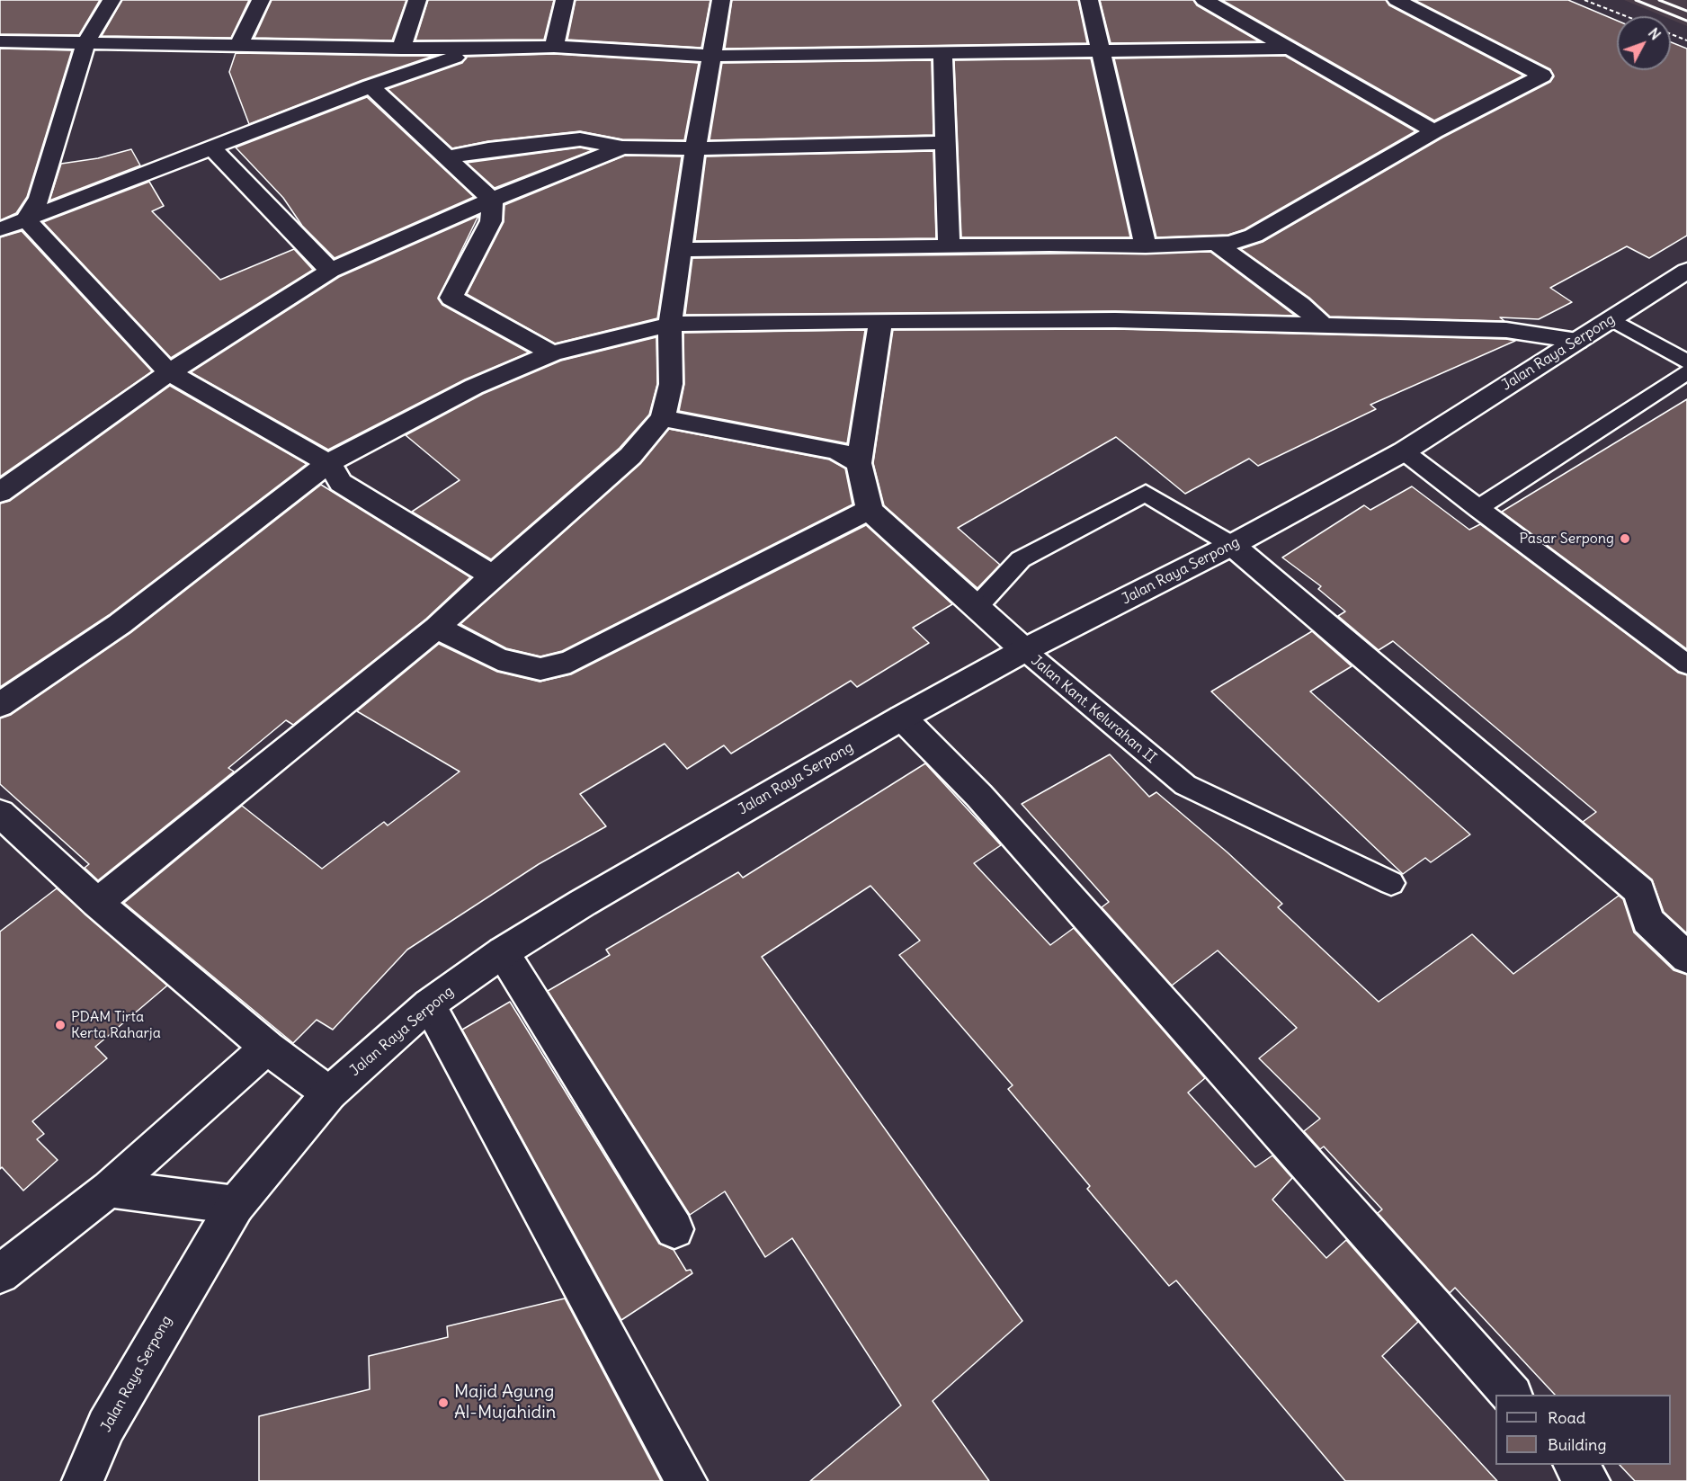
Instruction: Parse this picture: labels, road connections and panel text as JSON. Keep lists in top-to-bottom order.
{
  "streets": {
    "street": ["Jalan Raya Serpong", "Jalan Kant. Kelurahan II"]
  },
  "crossings": [
    ["Jalan Raya Serpong", "Jalan Kant. Kelurahan II"]
  ],
  "places": ["Pasar Serpong", "PDAM Tirta Kerta Raharja", "Majid Agung Al-Mujahidin"],
  "legend": ["Road", "Building"],
  "north": "top right"
}
